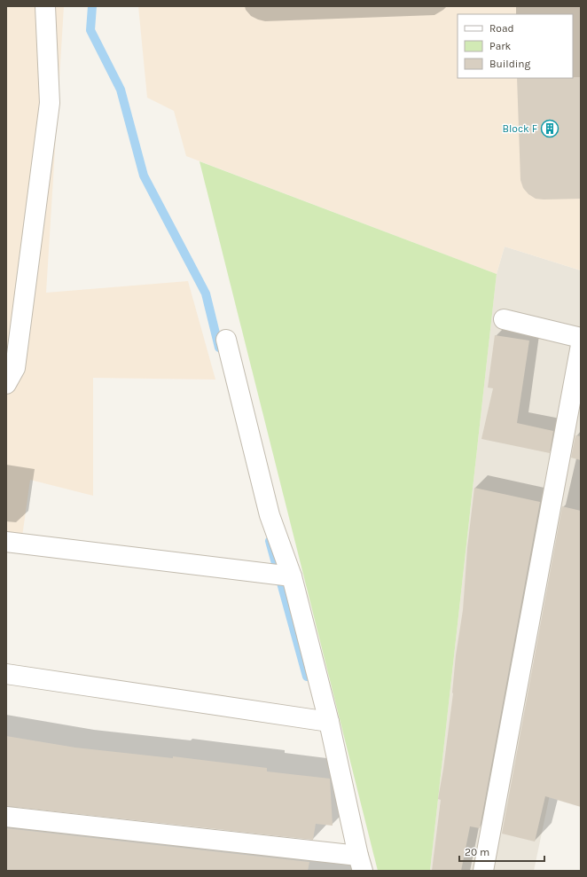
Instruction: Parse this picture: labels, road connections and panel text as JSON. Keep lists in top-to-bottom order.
{
  "places": {
    "building": ["Block F"]
  },
  "legend": ["Road", "Park", "Building"],
  "scale_bar": "20 m"
}
